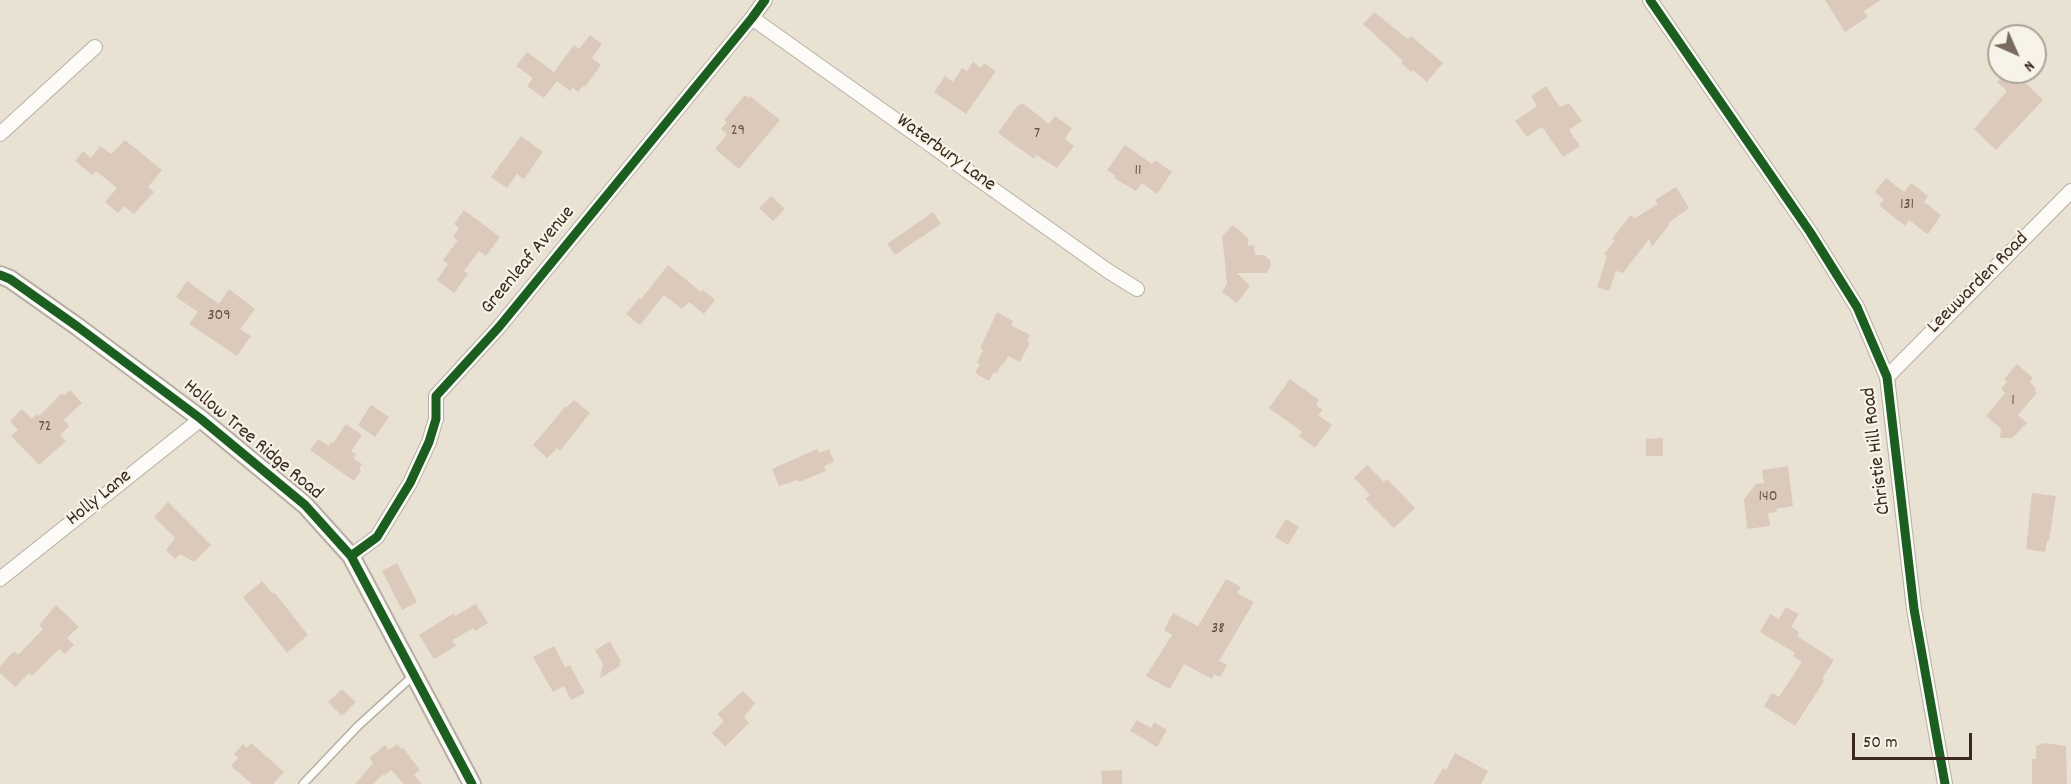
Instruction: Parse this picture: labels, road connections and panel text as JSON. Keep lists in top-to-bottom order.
{
  "streets": {
    "street": [
      "Waterbury Lane",
      "Greenleaf Avenue",
      "Leeuwarden Road",
      "Hollow Tree Ridge Road",
      "Christie Hill Road",
      "Holly Lane"
    ]
  },
  "crossings": [
    ["Waterbury Lane", "Greenleaf Avenue"],
    ["Greenleaf Avenue", "Hollow Tree Ridge Road"],
    ["Leeuwarden Road", "Christie Hill Road"],
    ["Hollow Tree Ridge Road", "Holly Lane"]
  ],
  "house_numbers": [
    "29",
    "7",
    "11",
    "131",
    "309",
    "1",
    "72",
    "140",
    "38"
  ],
  "scale_bar": "50 m",
  "north": "bottom right"
}
